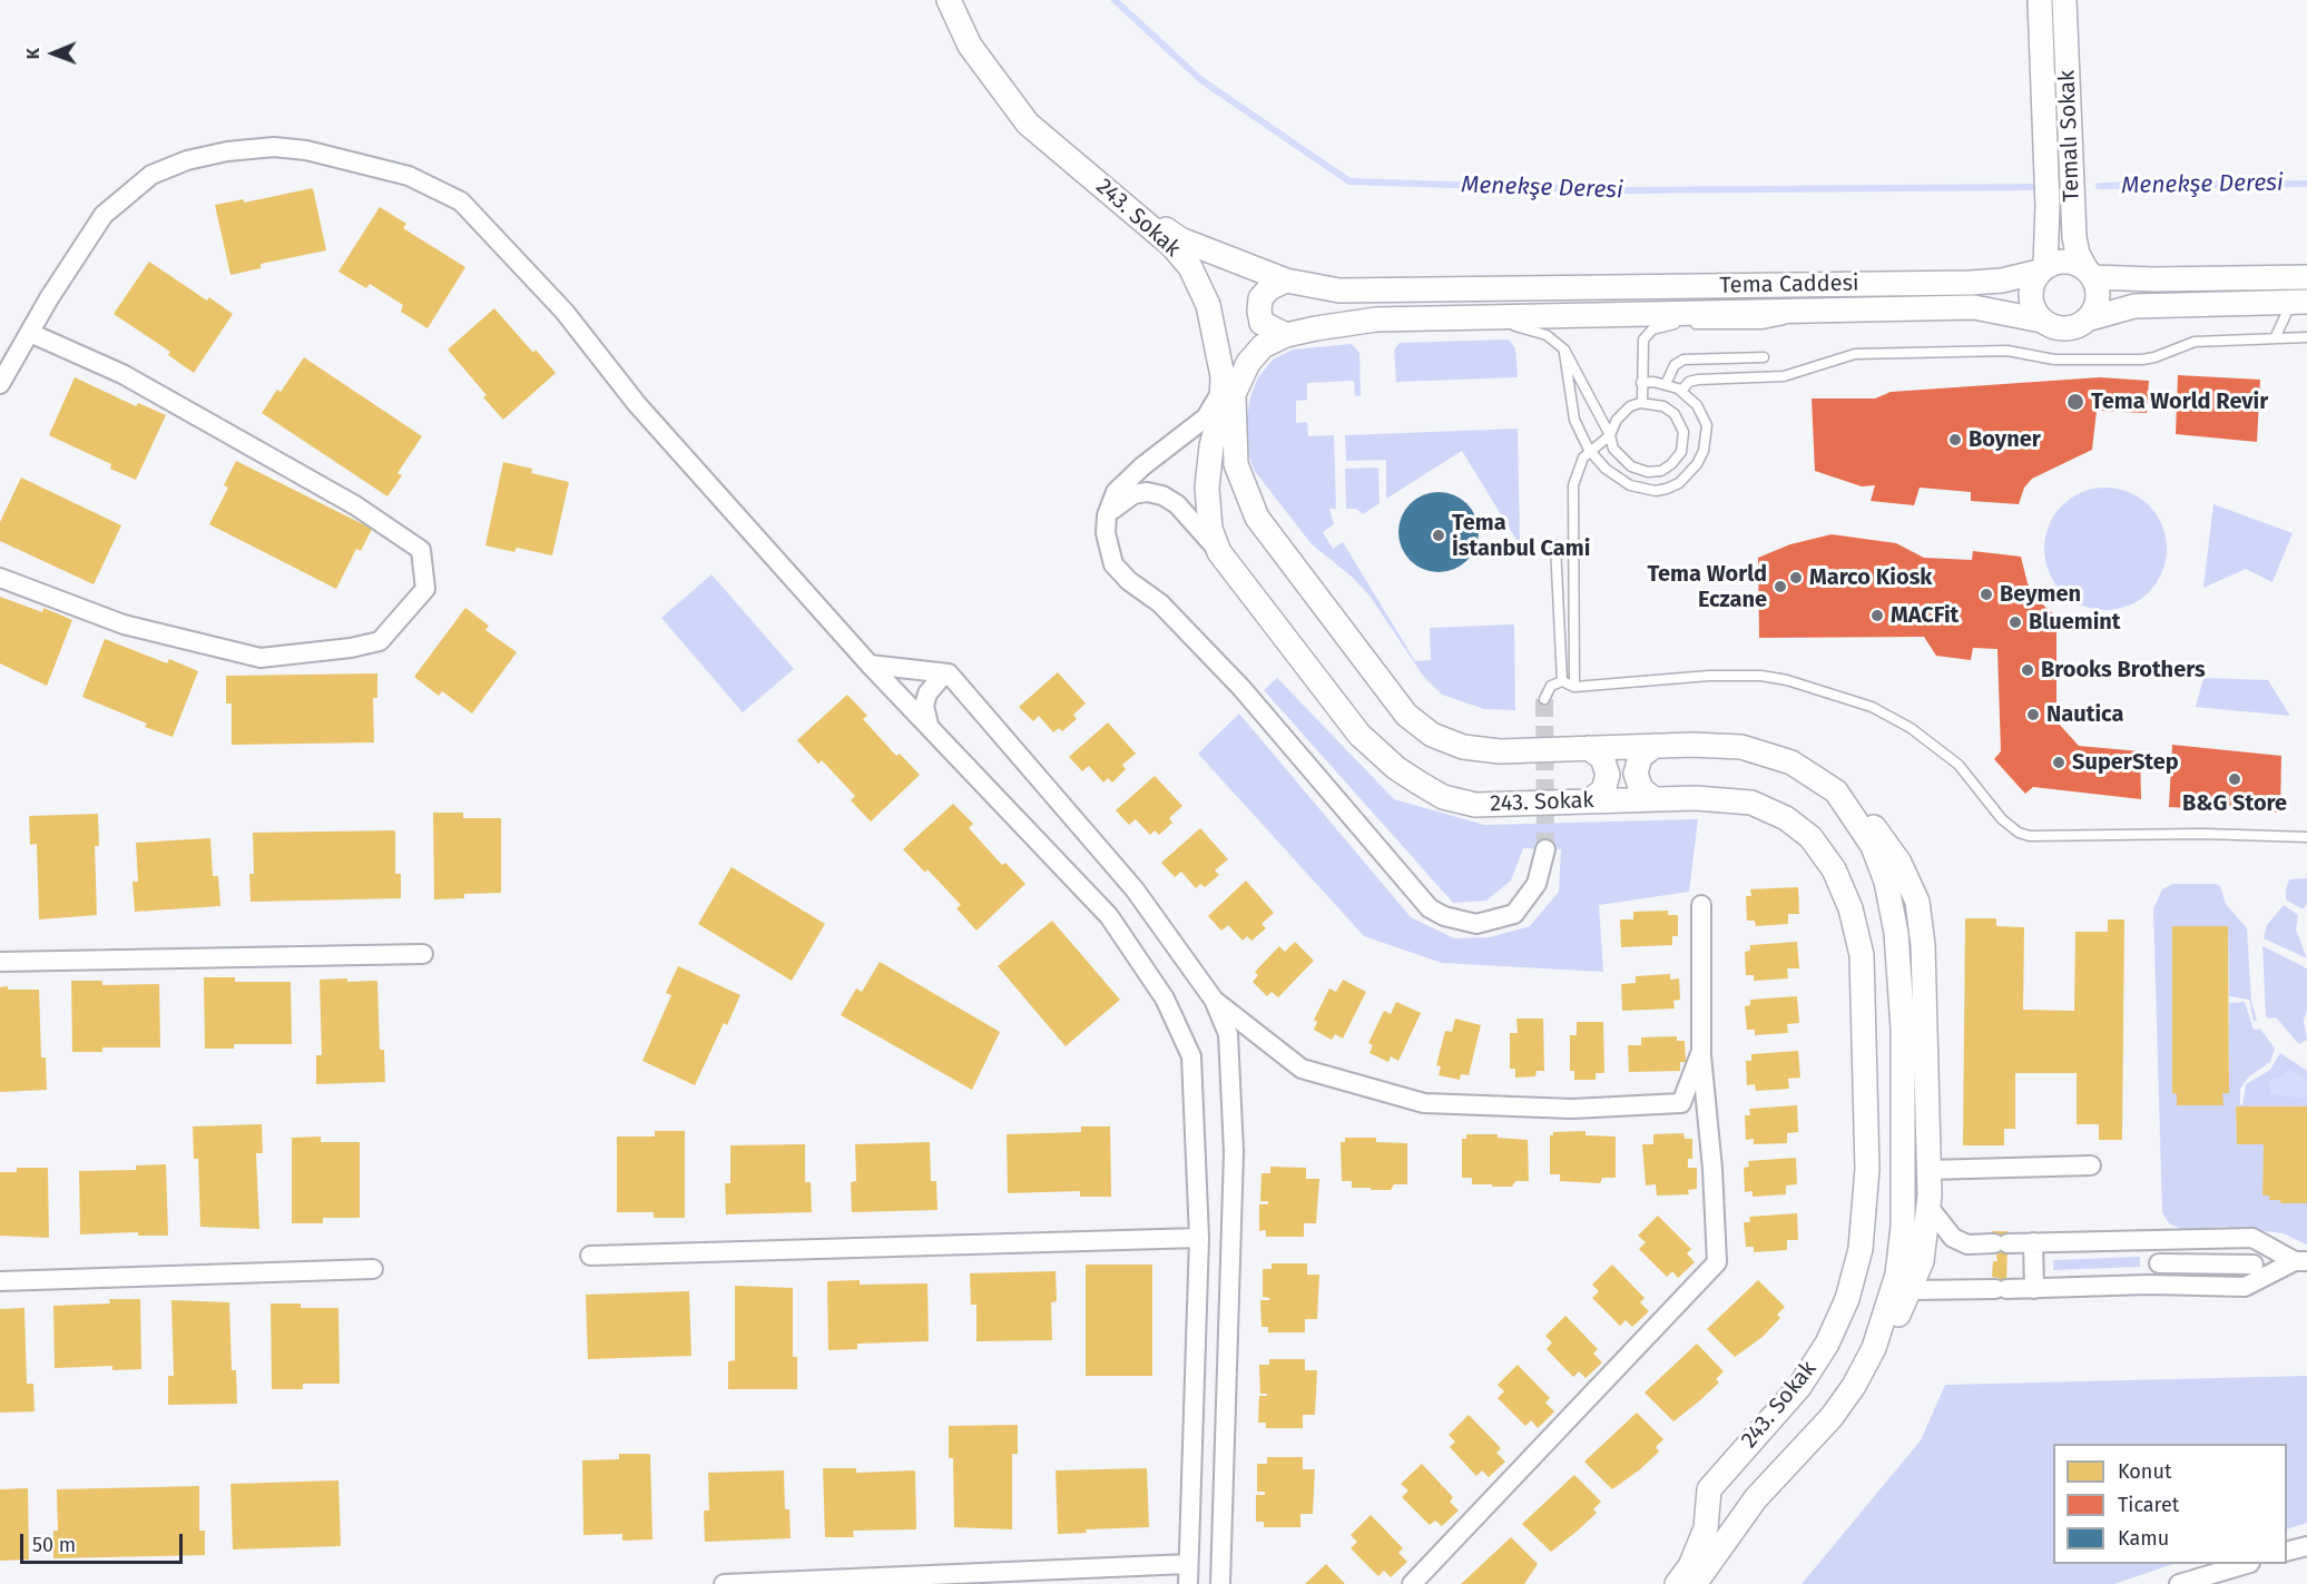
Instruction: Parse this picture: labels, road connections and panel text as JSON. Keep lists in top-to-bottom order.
{
  "streets": {
    "street": ["Temalı Sokak", "243. Sokak", "Tema Caddesi"]
  },
  "crossings": [
    ["Temalı Sokak", "Tema Caddesi"],
    ["243. Sokak", "Tema Caddesi"]
  ],
  "water": ["Menekşe Deresi"],
  "places": [
    "Tema World Revir",
    "Boyner",
    "Tema İstanbul Cami",
    "Marco Kiosk",
    "Tema World Eczane",
    "Beymen",
    "MACFit",
    "Bluemint",
    "Brooks Brothers",
    "Nautica",
    "SuperStep",
    "B&G Store"
  ],
  "legend": ["Konut", "Ticaret", "Kamu"],
  "scale_bar": "50 m",
  "north": "left"
}
